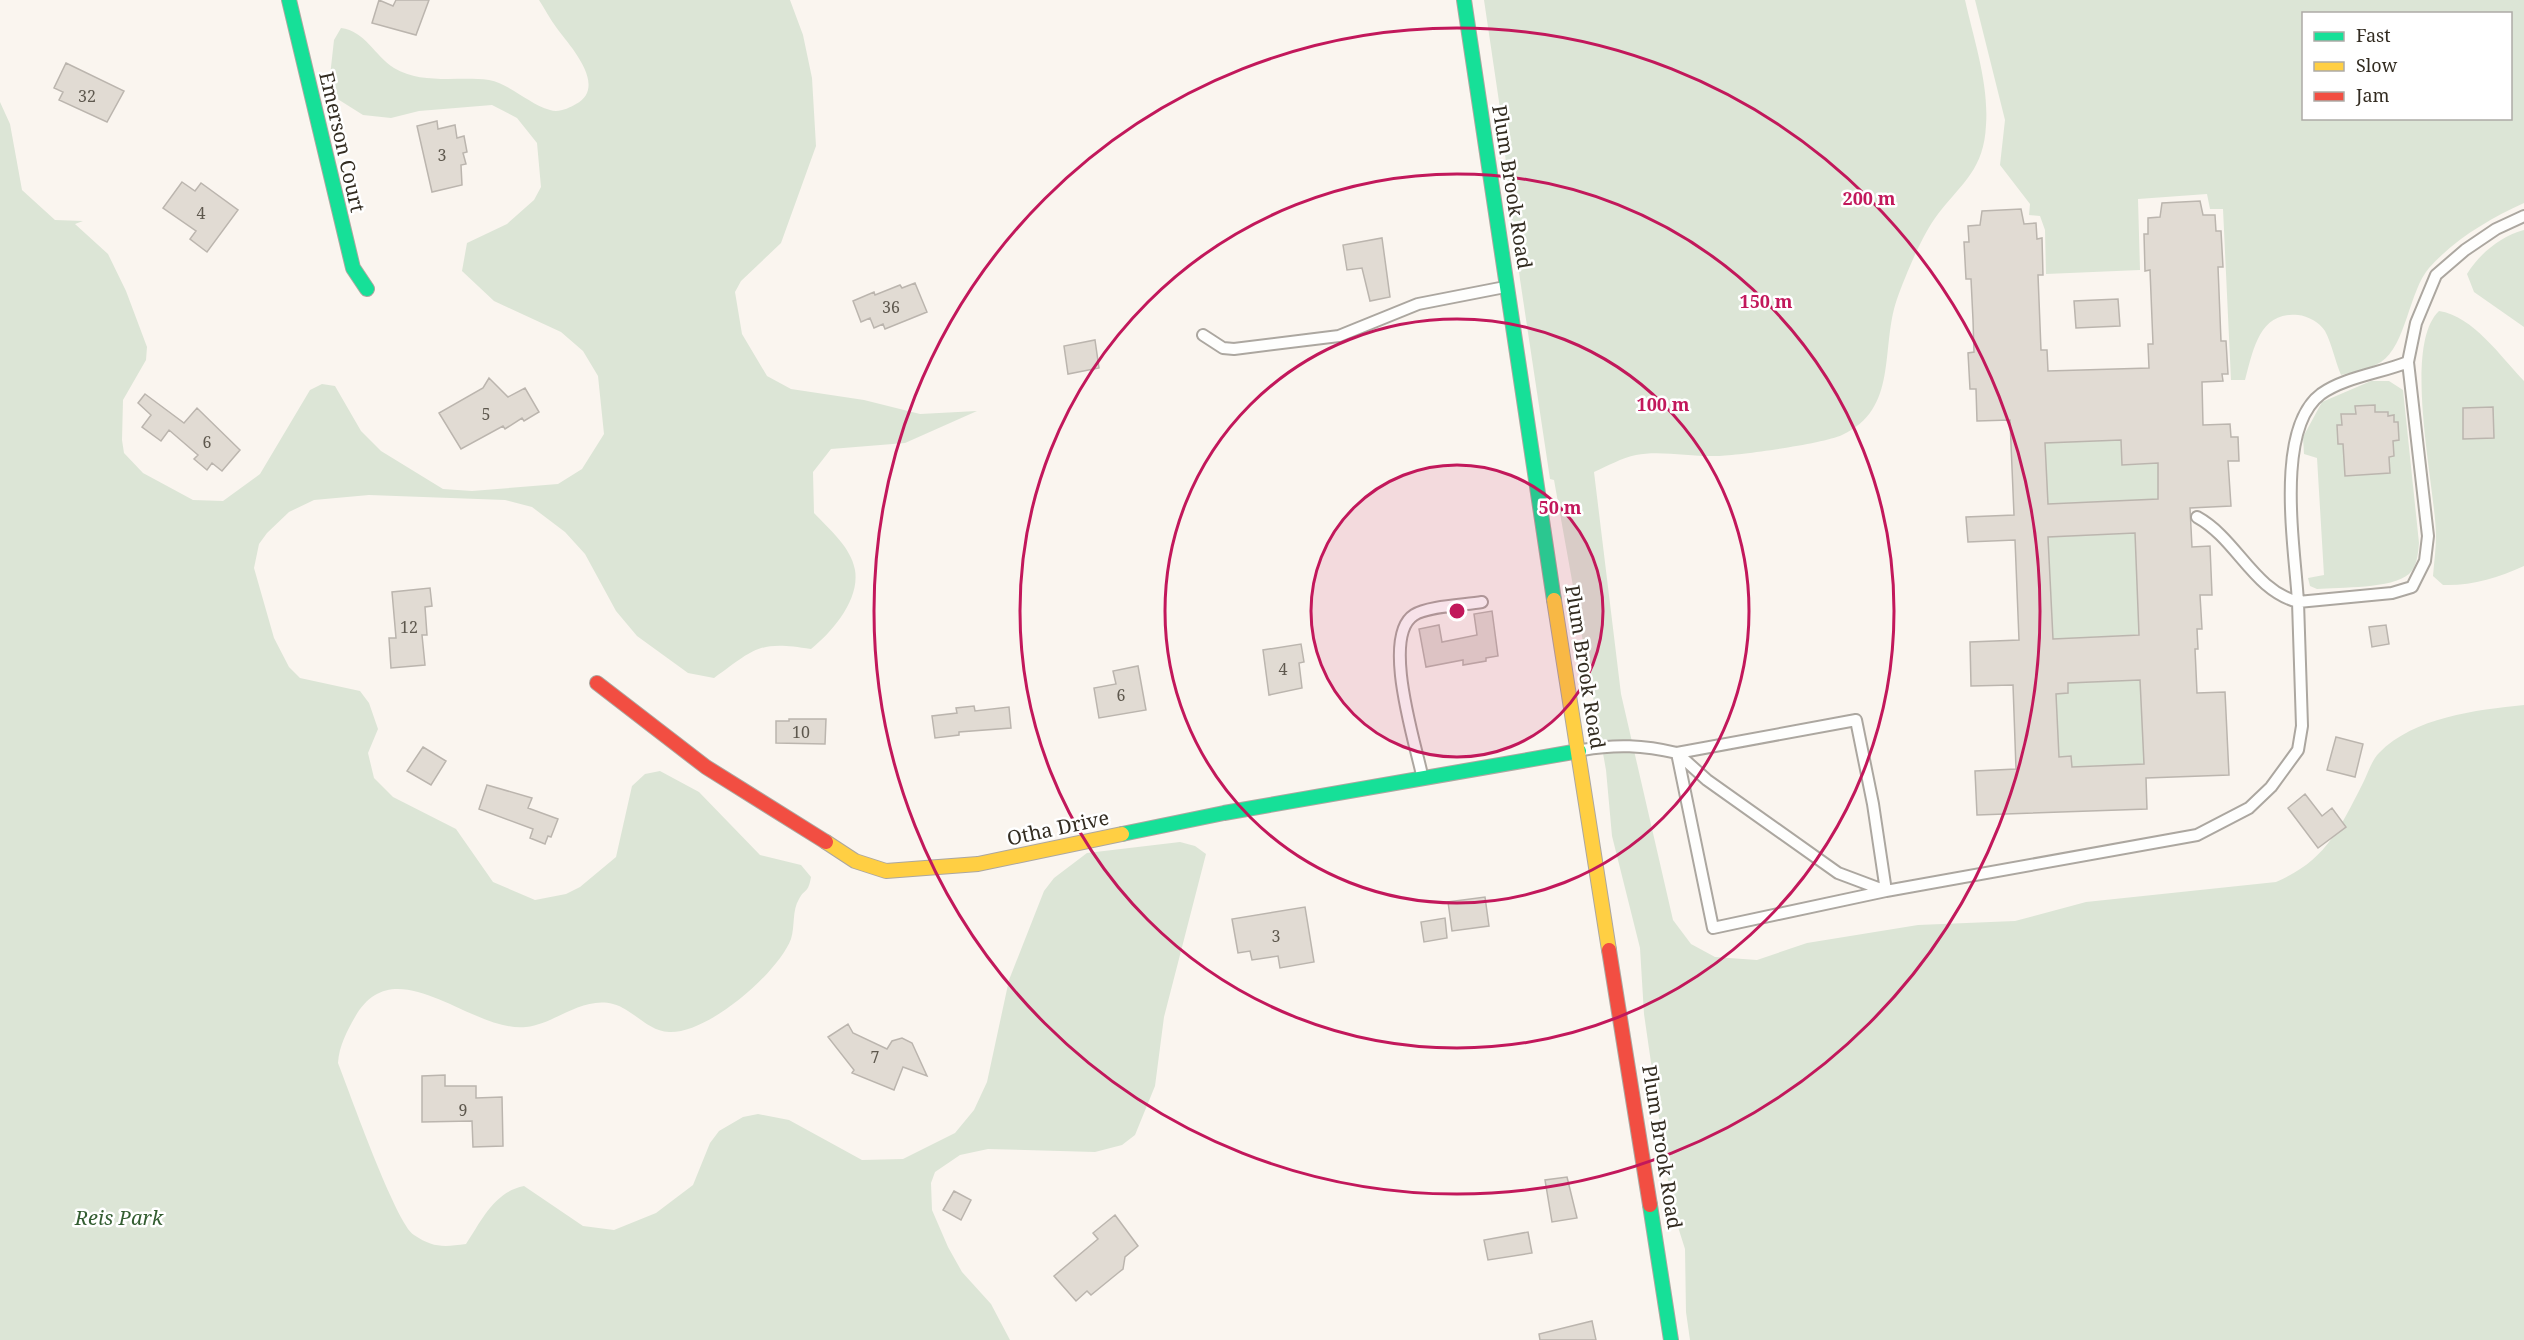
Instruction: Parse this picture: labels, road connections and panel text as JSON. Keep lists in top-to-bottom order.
{
  "streets": {
    "street": ["Emerson Court", "Plum Brook Road", "Otha Drive"]
  },
  "crossings": [
    ["Plum Brook Road", "Otha Drive"]
  ],
  "parks": ["Reis Park"],
  "house_numbers": [
    "32",
    "3",
    "4",
    "36",
    "5",
    "6",
    "12",
    "4",
    "6",
    "10",
    "3",
    "7",
    "9"
  ],
  "legend": ["Fast", "Slow", "Jam"],
  "rings": [
    "200 m",
    "150 m",
    "100 m",
    "50 m"
  ]
}
